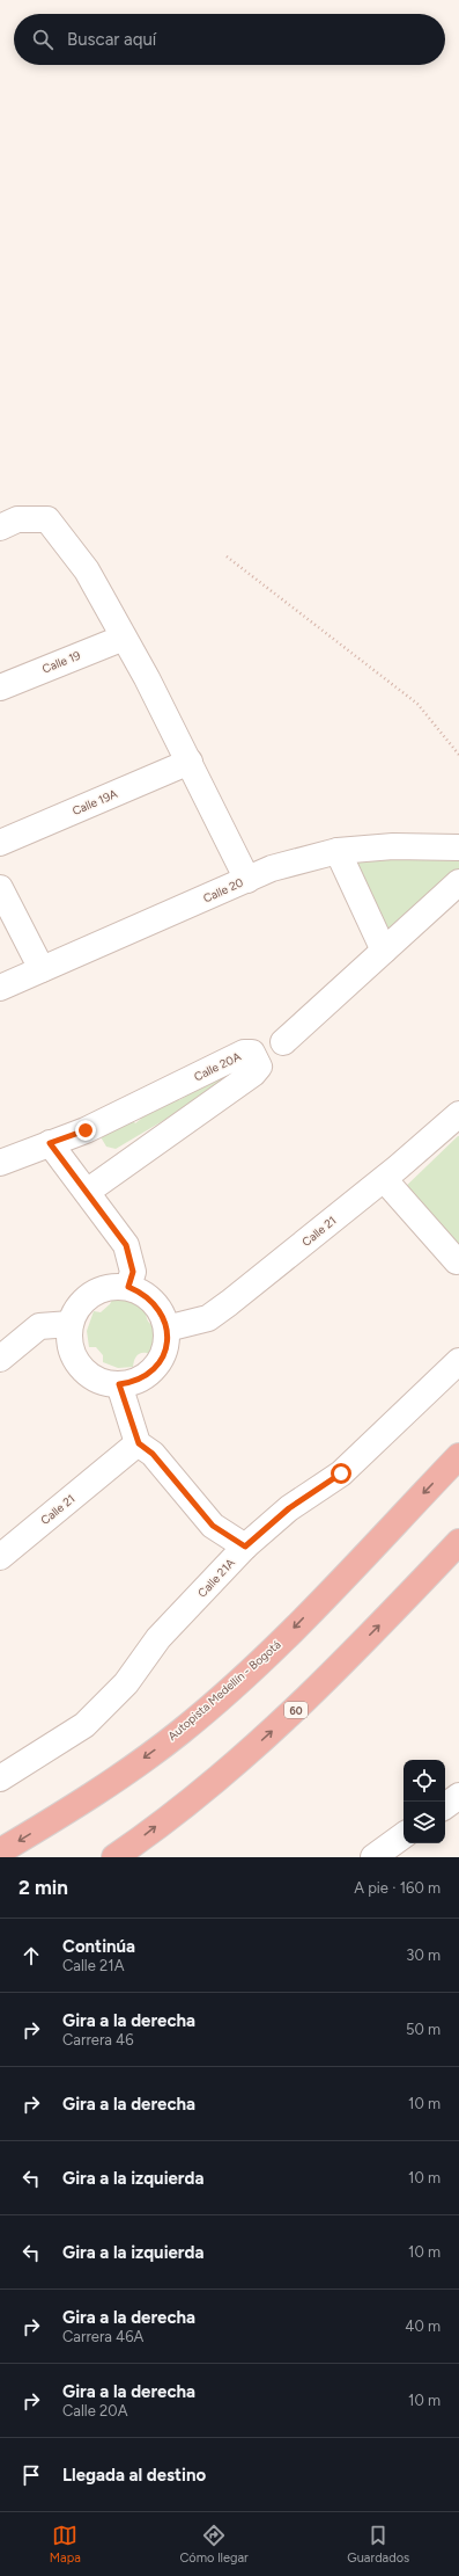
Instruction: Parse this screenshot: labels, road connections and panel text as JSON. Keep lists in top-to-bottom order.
{
  "streets": {
    "highway": ["Autopista Medellín - Bogotá", "60"],
    "street": [
      "Calle 19",
      "Calle 19A",
      "Calle 20",
      "Calle 20A",
      "Calle 21",
      "Calle 21A"
    ]
  },
  "page": {
    "search": "Buscar aquí",
    "heading": ["2 min", "A pie · 160 m"],
    "list": [
      ["Continúa", "Calle 21A", "30 m"],
      ["Gira a la derecha", "Carrera 46", "50 m"],
      ["Gira a la derecha", "10 m"],
      ["Gira a la izquierda", "10 m"],
      ["Gira a la izquierda", "10 m"],
      ["Gira a la derecha", "Carrera 46A", "40 m"],
      ["Gira a la derecha", "Calle 20A", "10 m"],
      "Llegada al destino"
    ],
    "nav": ["Mapa", "Cómo llegar", "Guardados"]
  }
}
